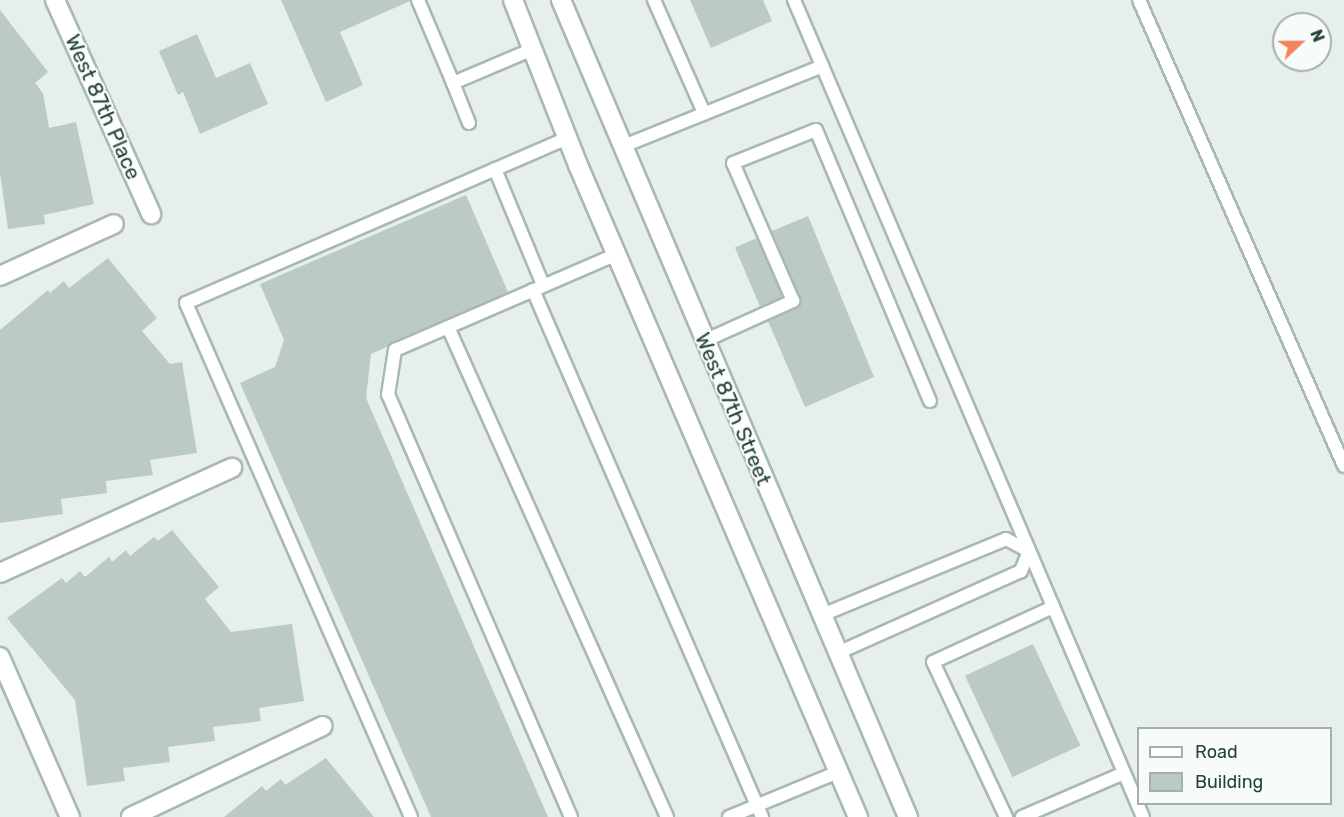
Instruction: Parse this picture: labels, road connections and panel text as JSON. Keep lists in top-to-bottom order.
{
  "streets": {
    "main road": ["West 87th Place", "West 87th Street"]
  },
  "legend": ["Road", "Building"],
  "north": "right"
}
